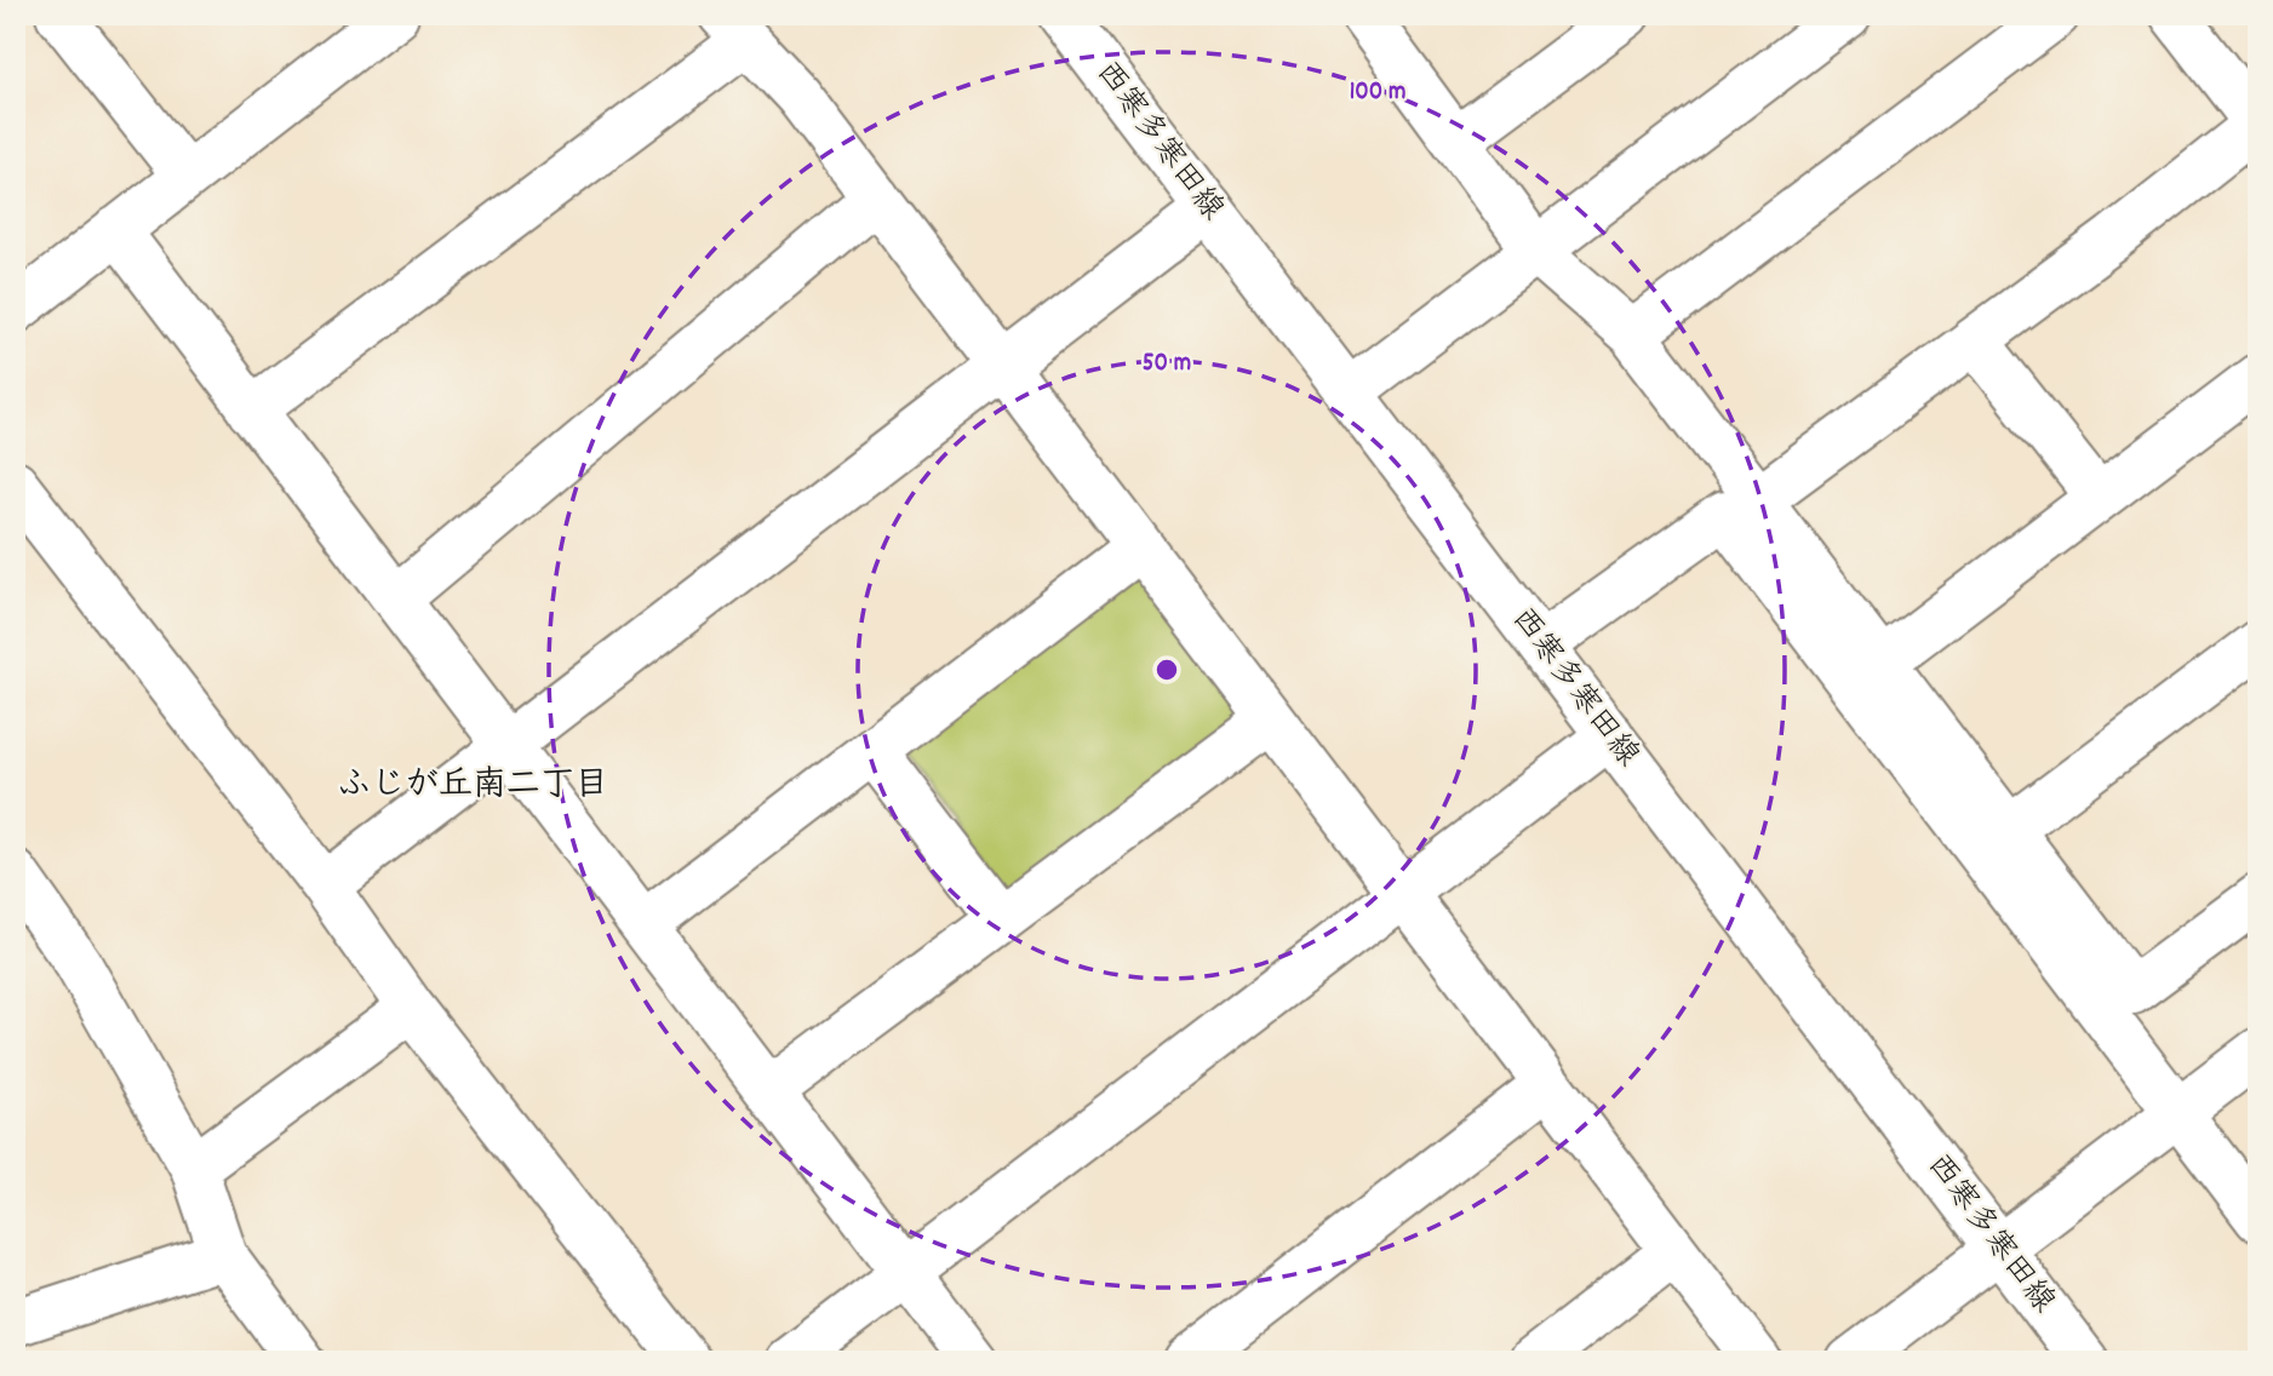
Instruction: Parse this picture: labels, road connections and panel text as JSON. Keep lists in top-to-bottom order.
{
  "streets": {
    "street": ["西寒多寒田線"]
  },
  "districts": ["ふじが丘南二丁目"],
  "rings": ["100 m", "50 m"]
}
